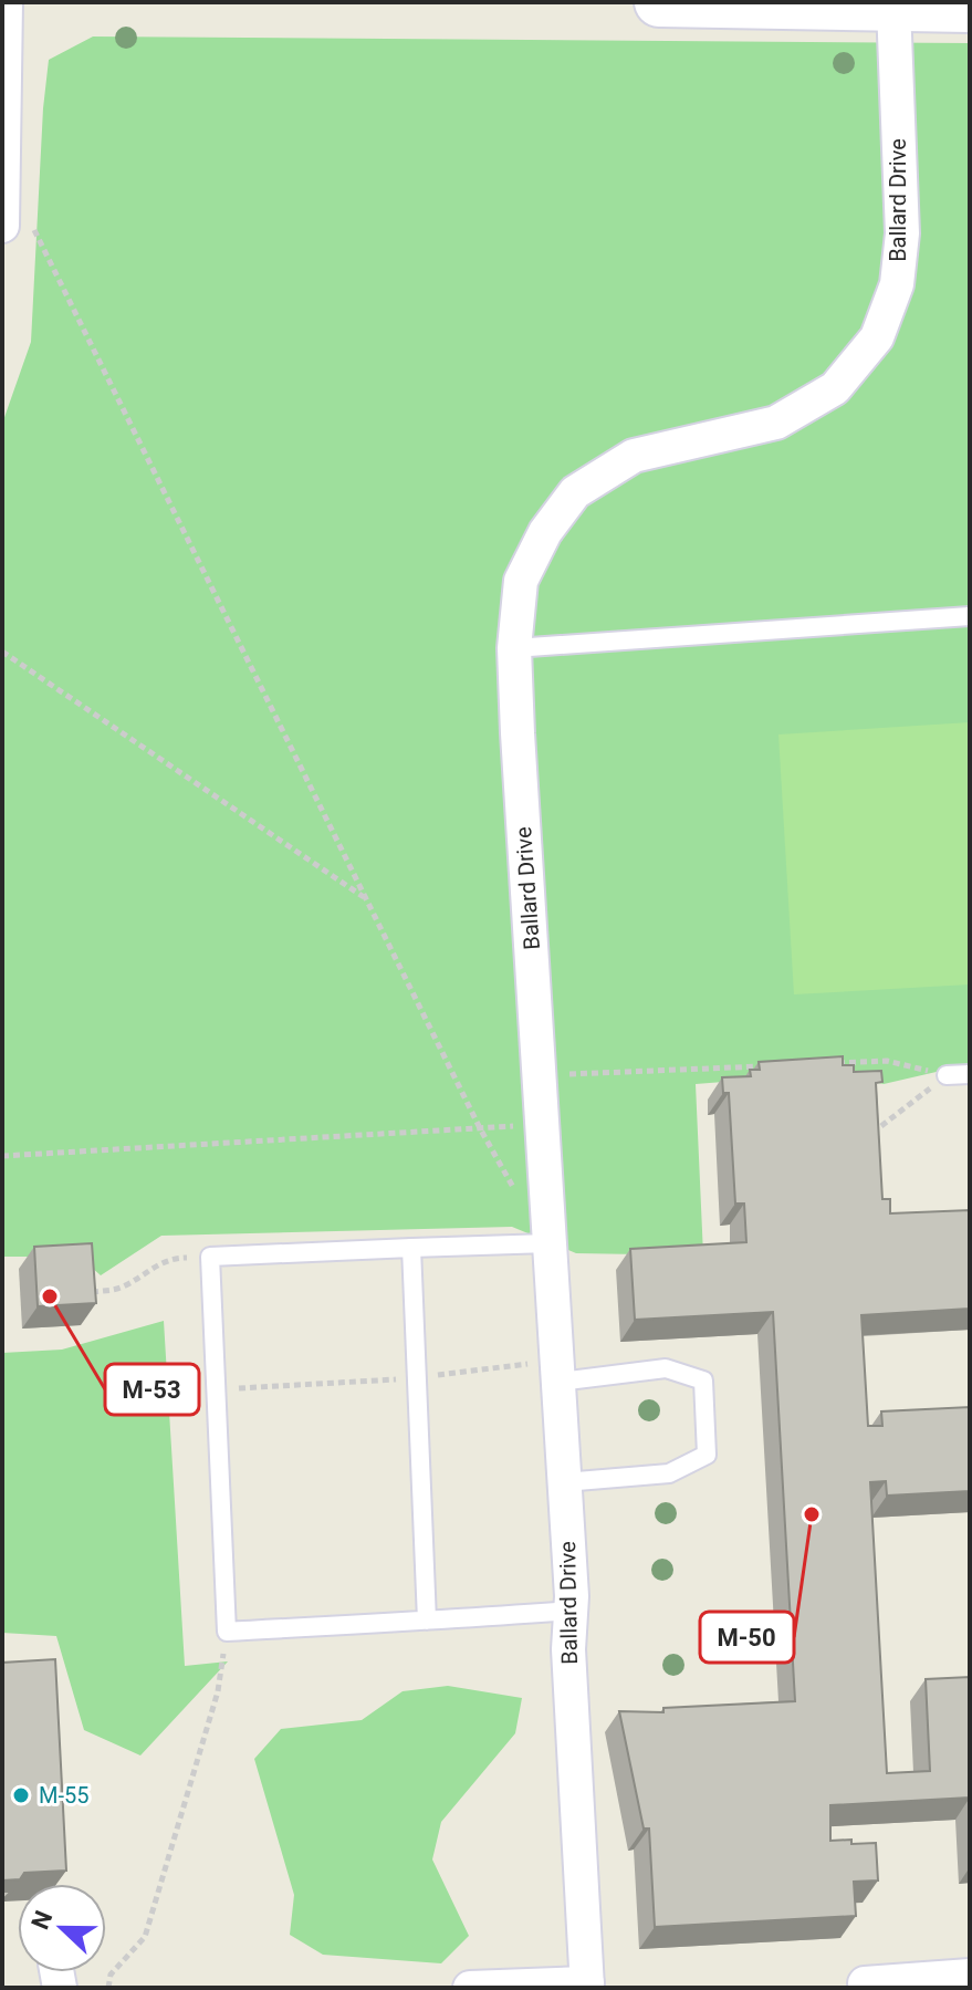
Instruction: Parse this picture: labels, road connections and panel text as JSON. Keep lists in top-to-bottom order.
{
  "streets": {
    "street": ["Ballard Drive"]
  },
  "places": ["M-53", "M-50", "M-55"],
  "north": "left"
}
